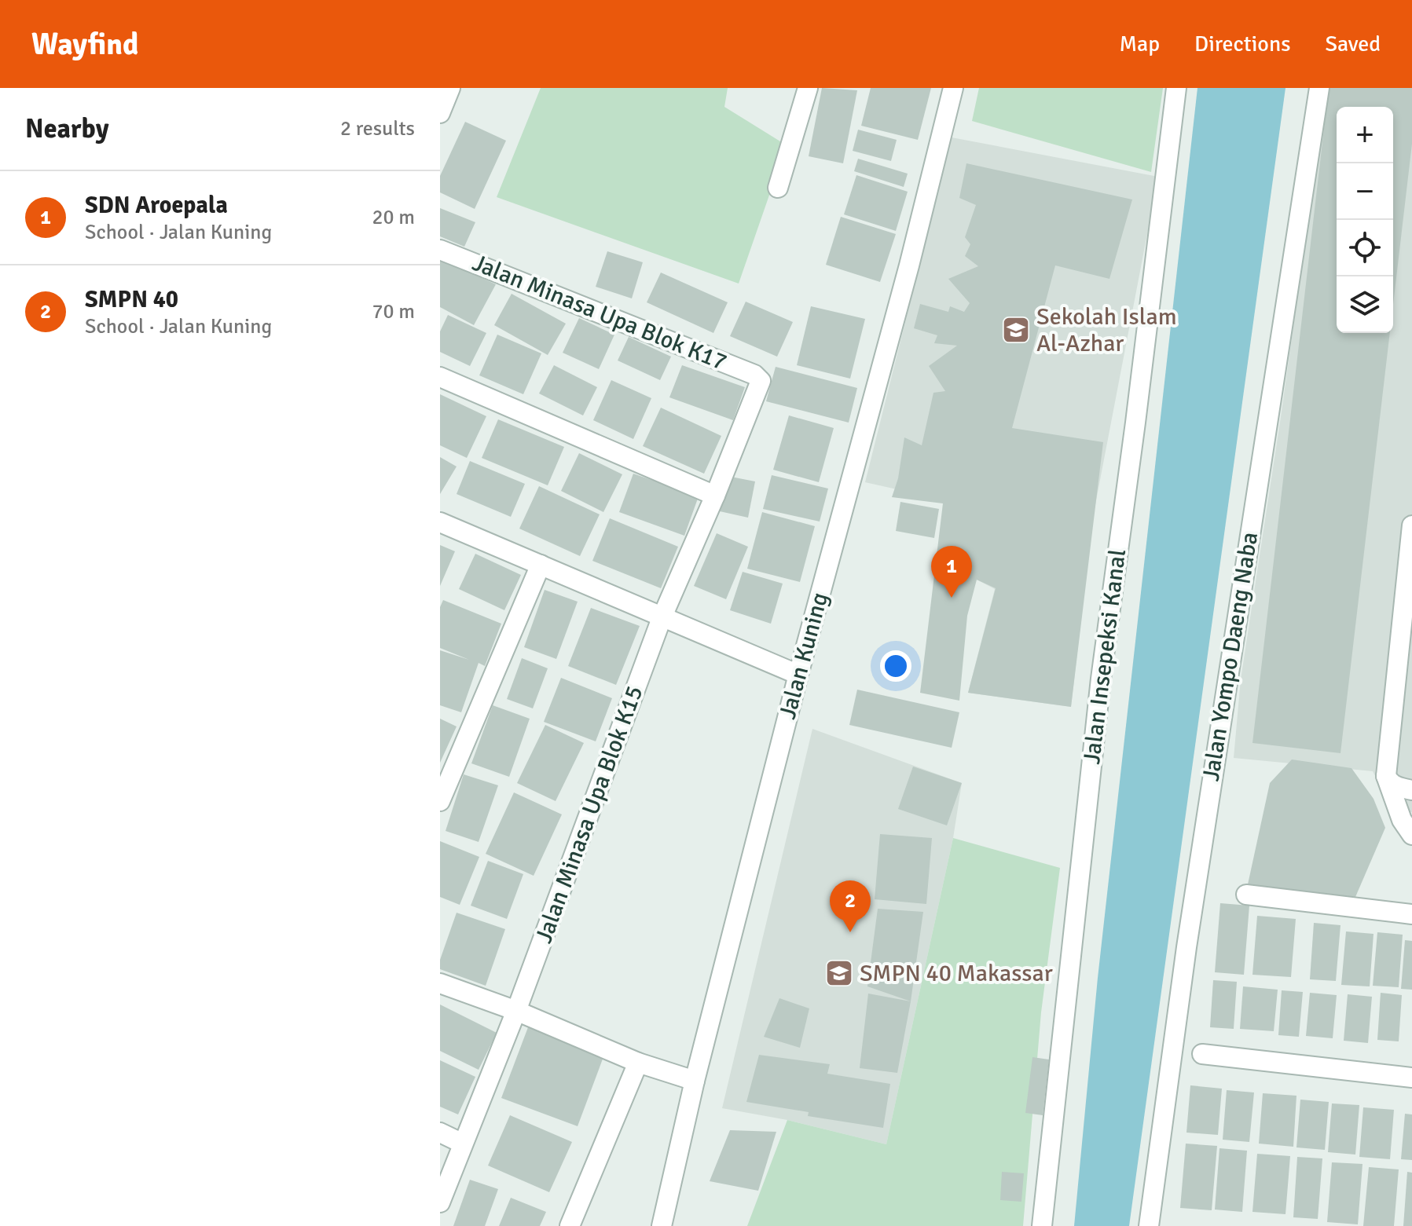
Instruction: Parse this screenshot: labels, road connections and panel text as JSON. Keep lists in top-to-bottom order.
{
  "streets": {
    "street": [
      "Jalan Minasa Upa Blok K17",
      "Jalan Kuning",
      "Jalan Insepeksi Kanal",
      "Jalan Yompo Daeng Naba",
      "Jalan Minasa Upa Blok K15"
    ]
  },
  "crossings": [
    ["Jalan Minasa Upa Blok K17", "Jalan Minasa Upa Blok K15"]
  ],
  "places": {
    "school or university": ["Sekolah Islam Al-Azhar", "SMPN 40 Makassar"]
  },
  "page": {
    "header": "Wayfind",
    "nav": ["Map", "Directions", "Saved"],
    "heading": ["Nearby", "2 results"],
    "map_buttons": ["+", "−"],
    "list": [
      {
        "mark": "1",
        "name": "SDN Aroepala",
        "note": "School · Jalan Kuning",
        "value": "20 m"
      },
      {
        "mark": "2",
        "name": "SMPN 40",
        "note": "School · Jalan Kuning",
        "value": "70 m"
      }
    ],
    "pins": ["1", "2"]
  }
}
